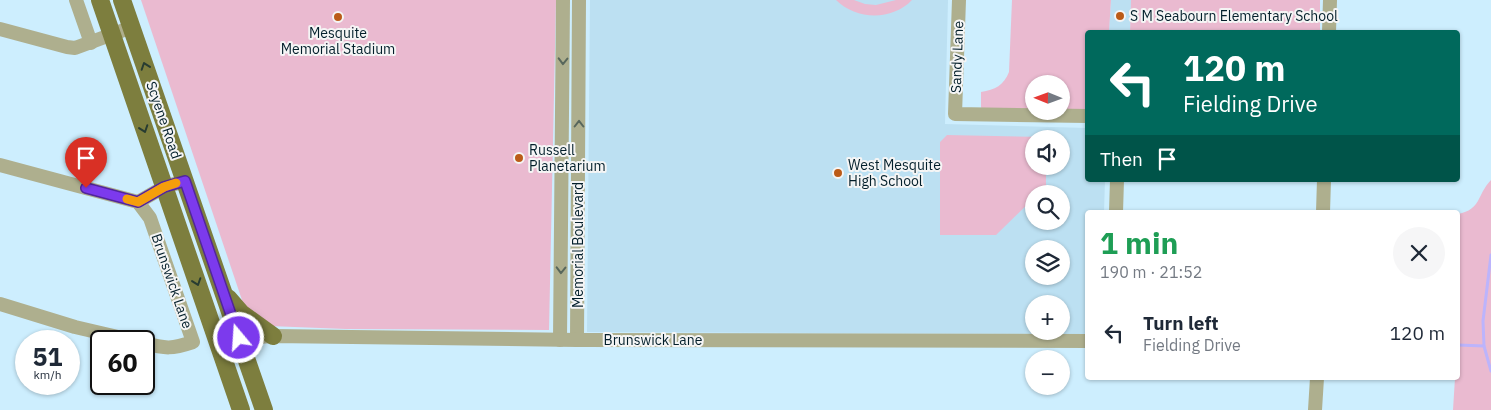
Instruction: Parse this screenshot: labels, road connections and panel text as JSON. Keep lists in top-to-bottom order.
{
  "streets": {
    "main road": ["Scyene Road"],
    "street": ["Sandy Lane", "Memorial Boulevard", "Brunswick Lane"]
  },
  "crossings": [
    ["Scyene Road", "Brunswick Lane"],
    ["Memorial Boulevard", "Brunswick Lane"]
  ],
  "places": [
    "S M Seabourn Elementary School",
    "Mesquite Memorial Stadium",
    "Russell Planetarium",
    "West Mesquite High School"
  ],
  "north": "left",
  "page": {
    "turn": ["120 m", "Fielding Drive"],
    "map_buttons": ["+", "−"],
    "then": "Then",
    "heading": ["1 min", "190 m · 21:52"],
    "list": [
      {
        "name": "Turn left",
        "note": "Fielding Drive",
        "value": "120 m"
      }
    ],
    "speed": "51 km/h",
    "limit": "60"
  }
}
